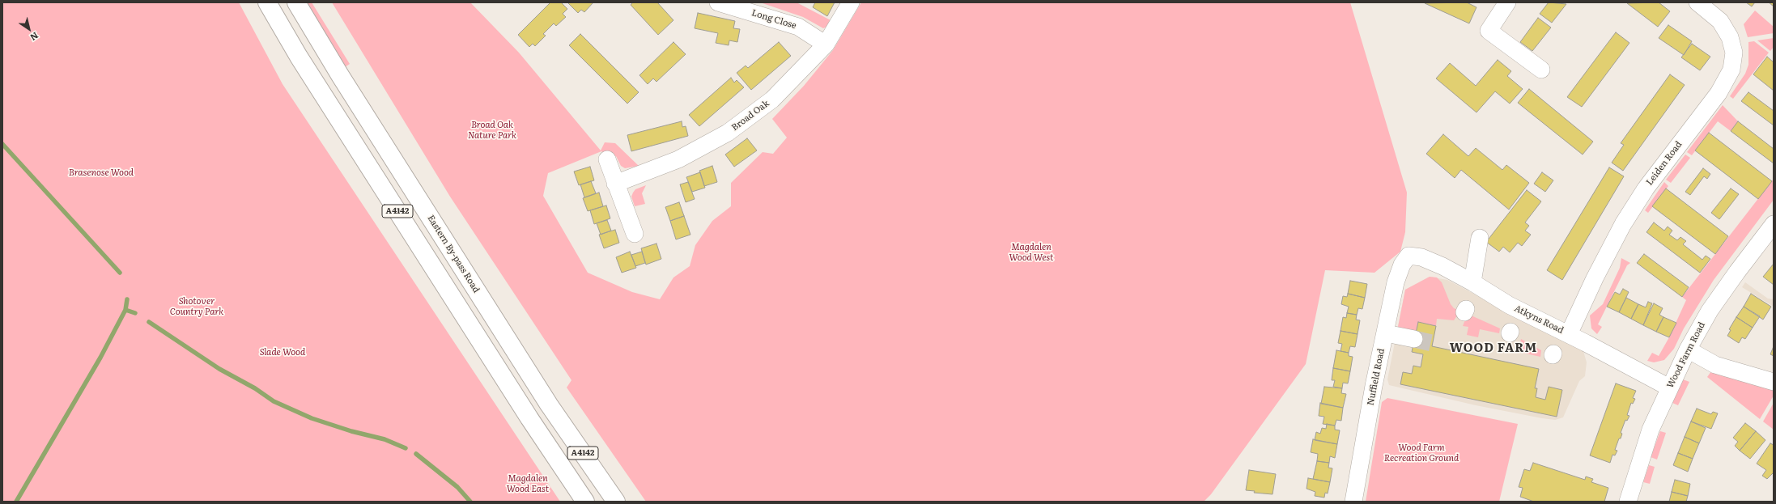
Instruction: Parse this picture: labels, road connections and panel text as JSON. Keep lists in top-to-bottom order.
{
  "streets": {
    "highway": ["A4142", "Eastern By-pass Road"],
    "street": [
      "Long Close",
      "Broad Oak",
      "Leiden Road",
      "Atkyns Road",
      "Wood Farm Road",
      "Nuffield Road"
    ]
  },
  "crossings": [
    ["Long Close", "Broad Oak"],
    ["Leiden Road", "Atkyns Road"],
    ["Atkyns Road", "Wood Farm Road"],
    ["Atkyns Road", "Nuffield Road"]
  ],
  "districts": ["WOOD FARM"],
  "parks": [
    "Broad Oak Nature Park",
    "Brasenose Wood",
    "Magdalen Wood West",
    "Shotover Country Park",
    "Slade Wood",
    "Wood Farm Recreation Ground",
    "Magdalen Wood East"
  ],
  "north": "bottom right"
}
